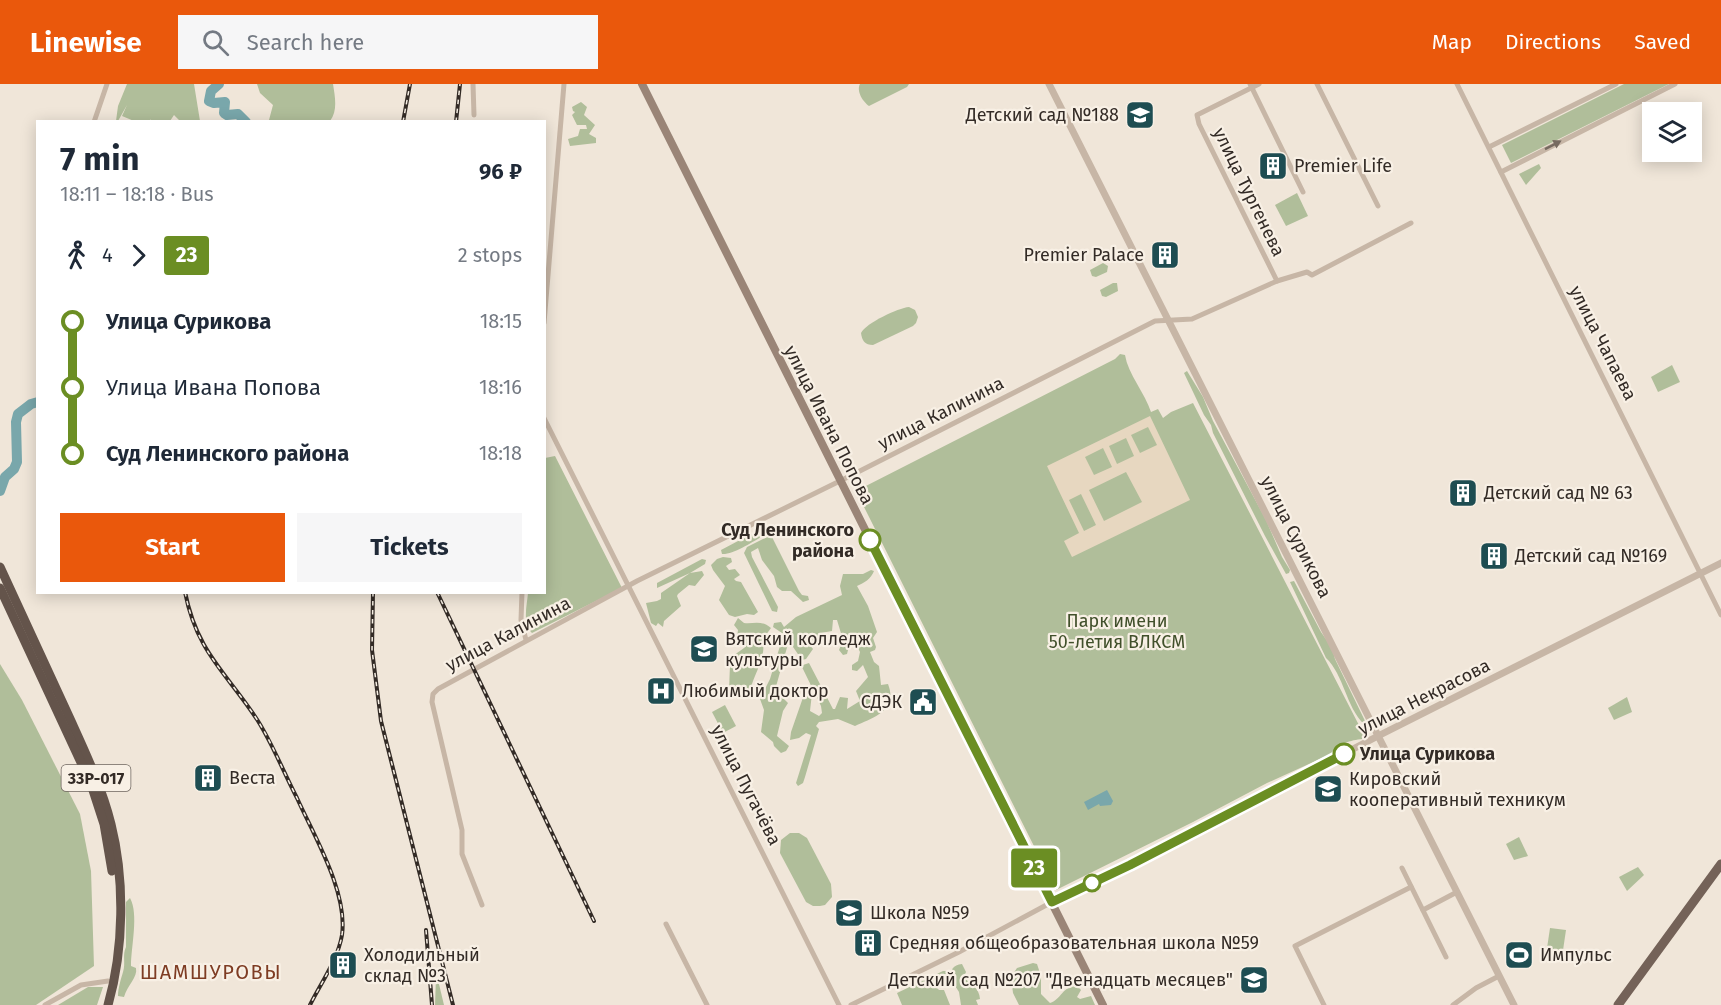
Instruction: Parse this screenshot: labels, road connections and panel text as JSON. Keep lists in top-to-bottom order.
{
  "streets": {
    "highway": ["33Р-017"],
    "main road": ["улица Ивана Попова"],
    "street": [
      "улица Тургенева",
      "улица Чапаева",
      "улица Калинина",
      "улица Сурикова",
      "улица Некрасова",
      "улица Пугачёва"
    ]
  },
  "crossings": [
    ["улица Тургенева", "улица Калинина"],
    ["улица Чапаева", "улица Некрасова"],
    ["улица Калинина", "улица Ивана Попова"],
    ["улица Калинина", "улица Сурикова"],
    ["улица Калинина", "улица Пугачёва"],
    ["улица Ивана Попова", "улица Некрасова"],
    ["улица Сурикова", "улица Некрасова"]
  ],
  "districts": ["ШАМШУРОВЫ"],
  "parks": ["Парк имени 50-летия ВЛКСМ"],
  "places": {
    "school or university": [
      "Детский сад №188",
      "Вятский колледж культуры",
      "Кировский кооперативный техникум",
      "Школа №59",
      "Детский сад №207 \"Двенадцать месяцев\""
    ],
    "building": [
      "Premier Life",
      "Premier Palace",
      "Детский сад № 63",
      "Детский сад №169",
      "Веста",
      "Средняя общеобразовательная школа №59",
      "Холодильный склад №3"
    ],
    "other": ["Суд Ленинского района", "Улица Сурикова"],
    "hospital": ["Любимый доктор"],
    "public building": ["СДЭК"],
    "sports": ["Импульс"]
  },
  "lines": ["bus line 23"],
  "page": {
    "header": "Linewise",
    "search": "Search here",
    "nav": ["Map", "Directions", "Saved"],
    "on_map": "23",
    "heading": ["7 min", "18:11 – 18:18 · Bus", "96 ₽"],
    "legs": ["4", "23", "2 stops"],
    "list": [
      {
        "name": "Улица Сурикова",
        "value": "18:15"
      },
      {
        "name": "Улица Ивана Попова",
        "value": "18:16"
      },
      {
        "name": "Суд Ленинского района",
        "value": "18:18"
      }
    ],
    "buttons": ["Start", "Tickets"]
  }
}
